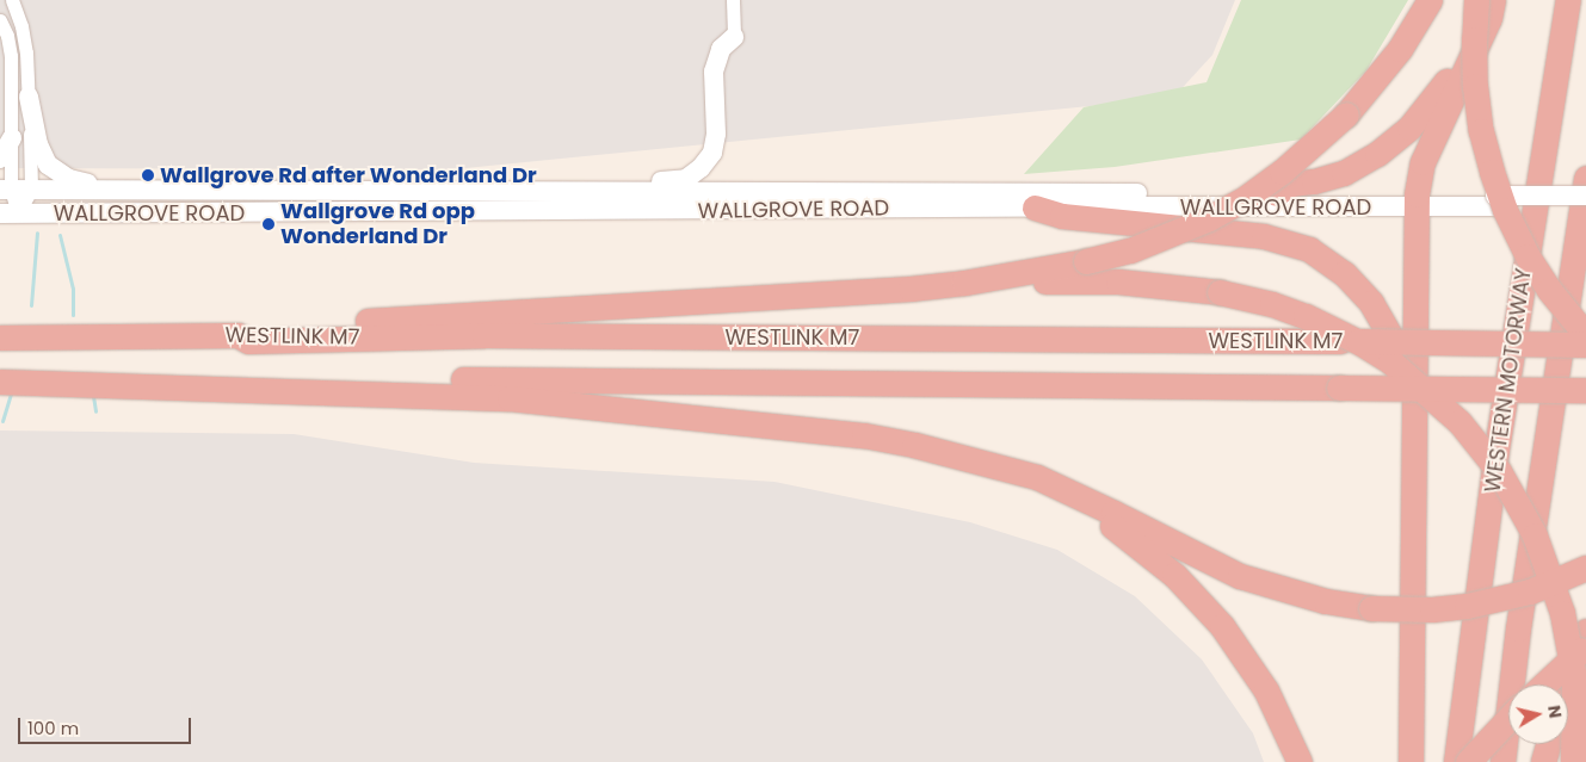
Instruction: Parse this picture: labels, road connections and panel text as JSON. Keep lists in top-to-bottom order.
{
  "streets": {
    "highway": ["WESTLINK M7", "WESTERN MOTORWAY"],
    "main road": ["WALLGROVE ROAD"]
  },
  "places": ["Wallgrove Rd after Wonderland Dr", "Wallgrove Rd opp Wonderland Dr"],
  "scale_bar": "100 m",
  "north": "right"
}
